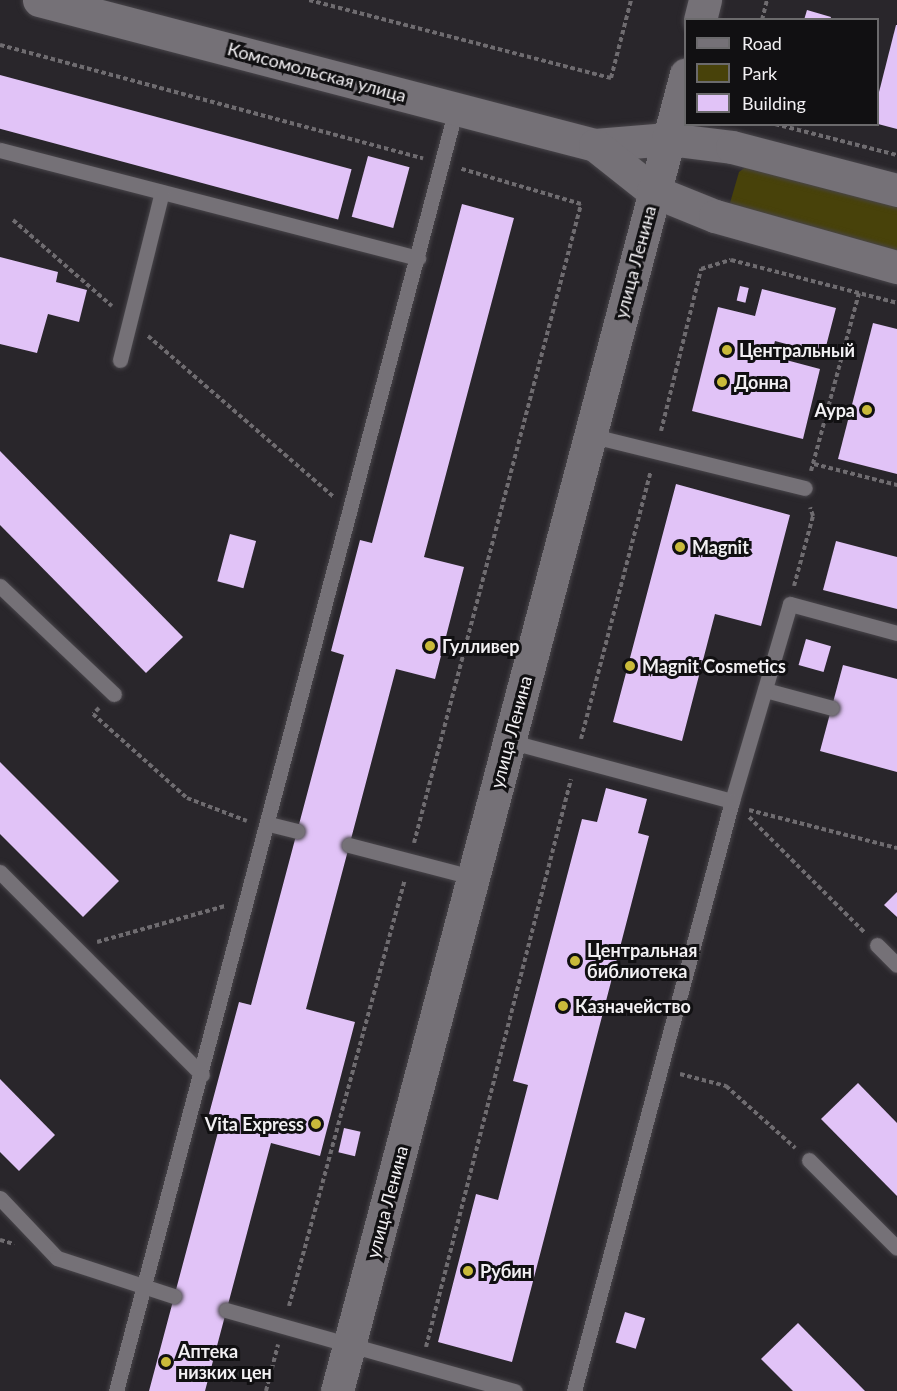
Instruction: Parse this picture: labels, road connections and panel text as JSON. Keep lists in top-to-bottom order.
{
  "streets": {
    "main road": ["Комсомольская улица", "улица Ленина"]
  },
  "crossings": [
    ["Комсомольская улица", "улица Ленина"]
  ],
  "places": [
    "Центральный",
    "Донна",
    "Аура",
    "Magnit",
    "Гулливер",
    "Magnit Cosmetics",
    "Центральная библиотека",
    "Казначейство",
    "Vita Express",
    "Рубин",
    "Аптека низких цен"
  ],
  "legend": ["Road", "Park", "Building"]
}
